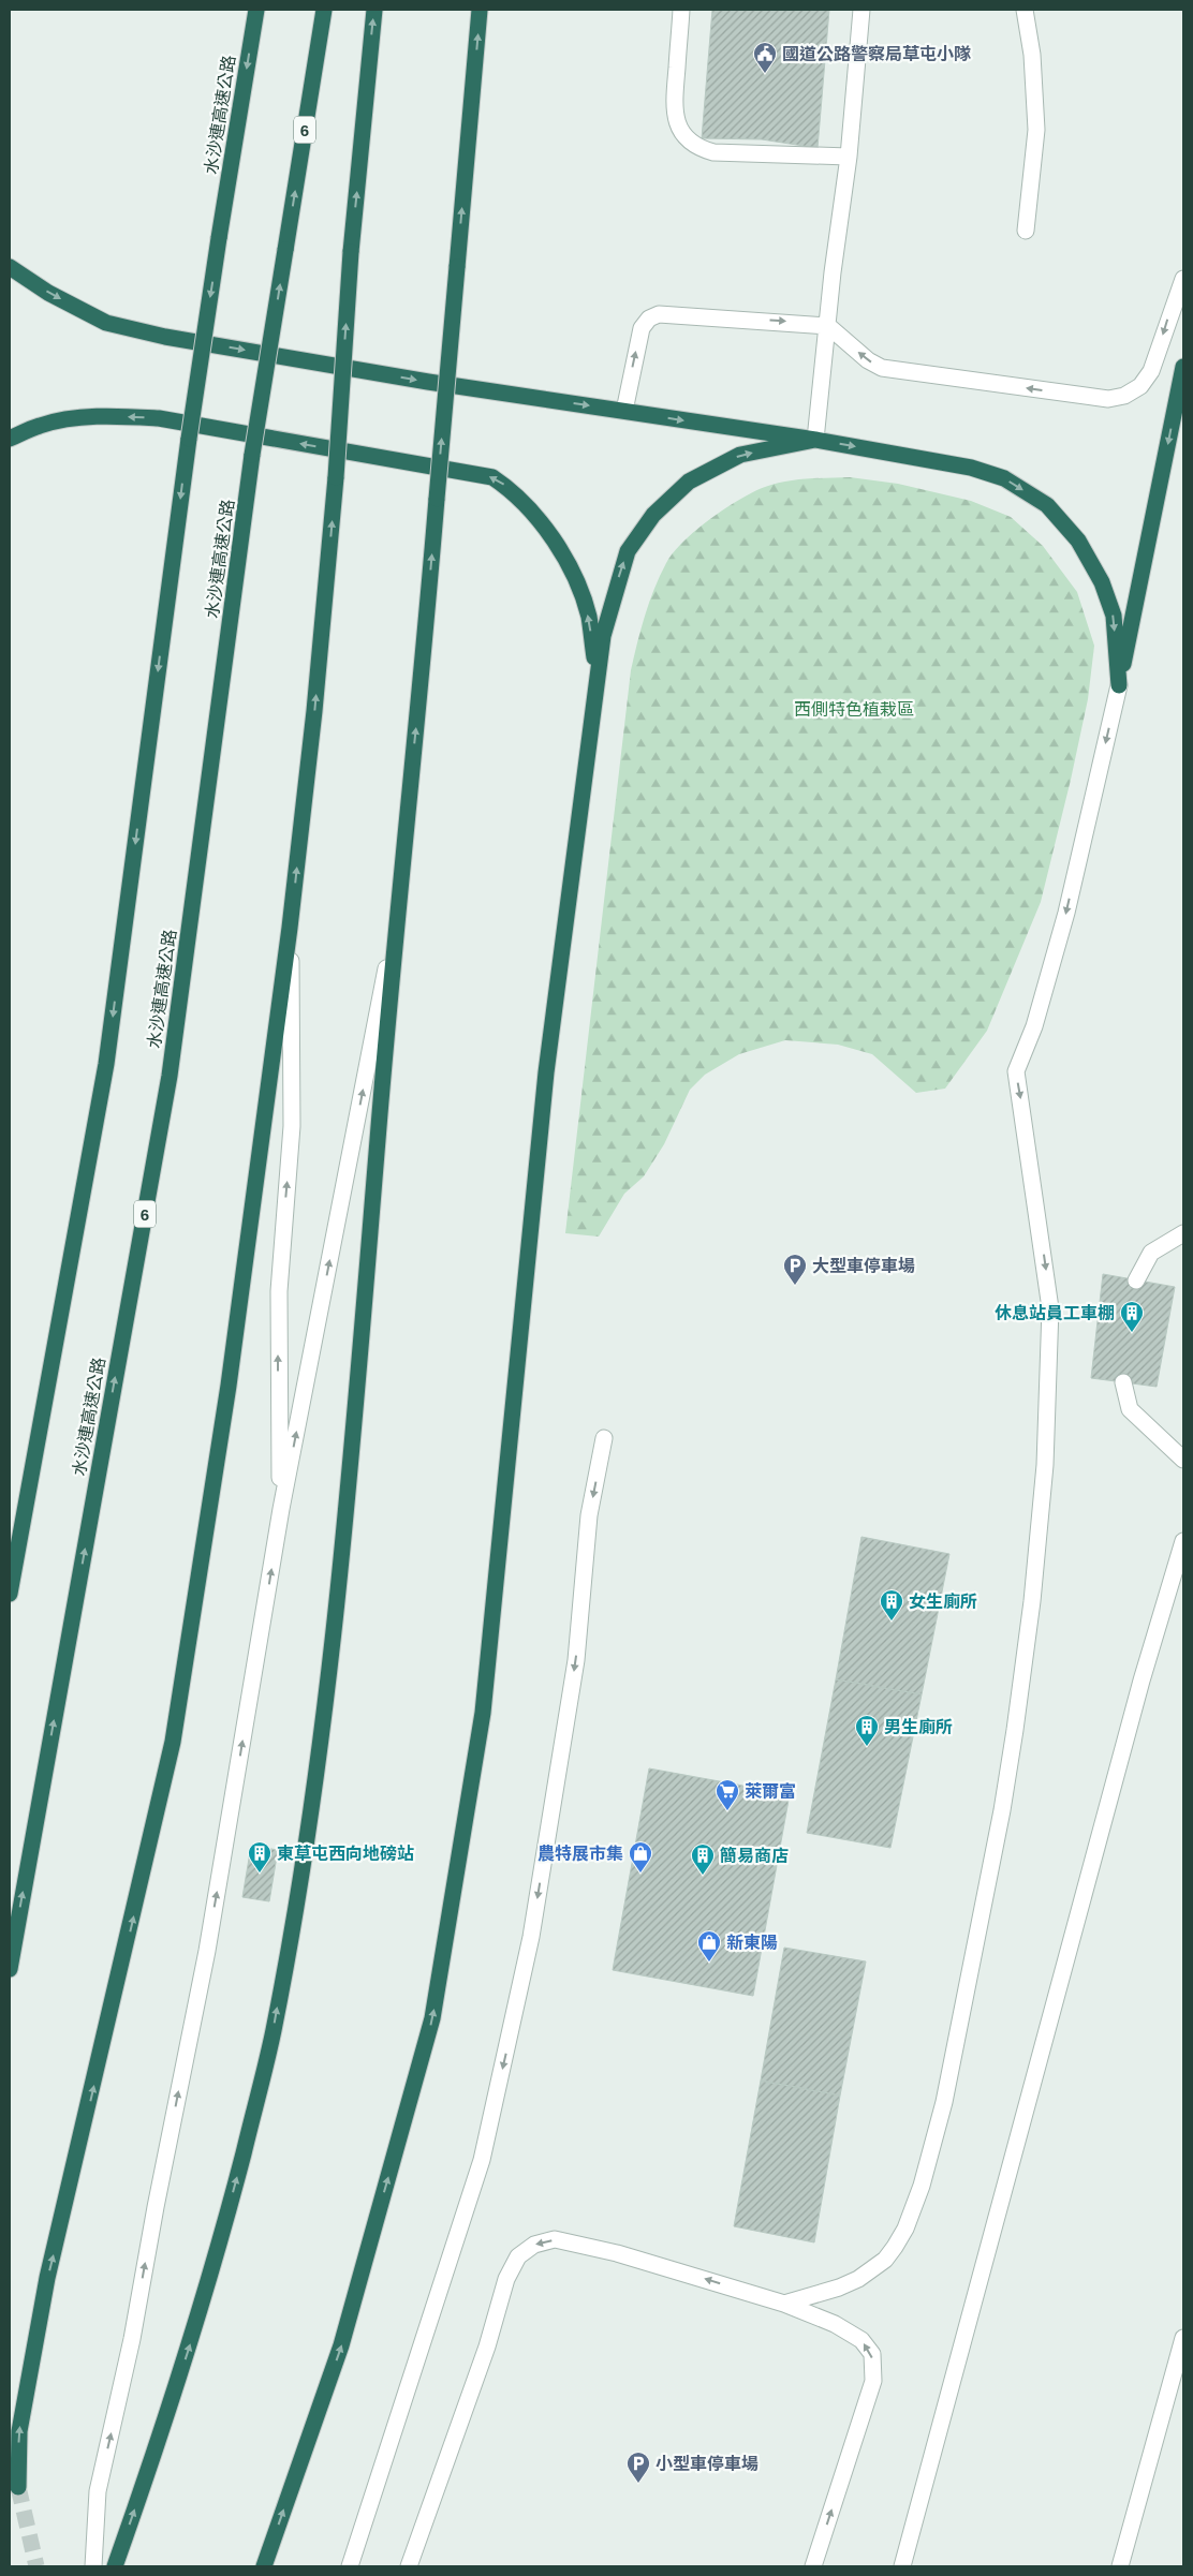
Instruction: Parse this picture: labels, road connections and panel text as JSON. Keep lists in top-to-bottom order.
{
  "streets": {
    "highway": ["水沙連高速公路", "6"]
  },
  "parks": ["西側特色植栽區"],
  "places": {
    "public building": ["國道公路警察局草屯小隊"],
    "parking": ["大型車停車場", "小型車停車場"],
    "building": [
      "休息站員工車棚",
      "女生廁所",
      "男生廁所",
      "東草屯西向地磅站",
      "簡易商店"
    ],
    "supermarket": ["萊爾富"],
    "shop": ["農特展市集", "新東陽"]
  }
}
